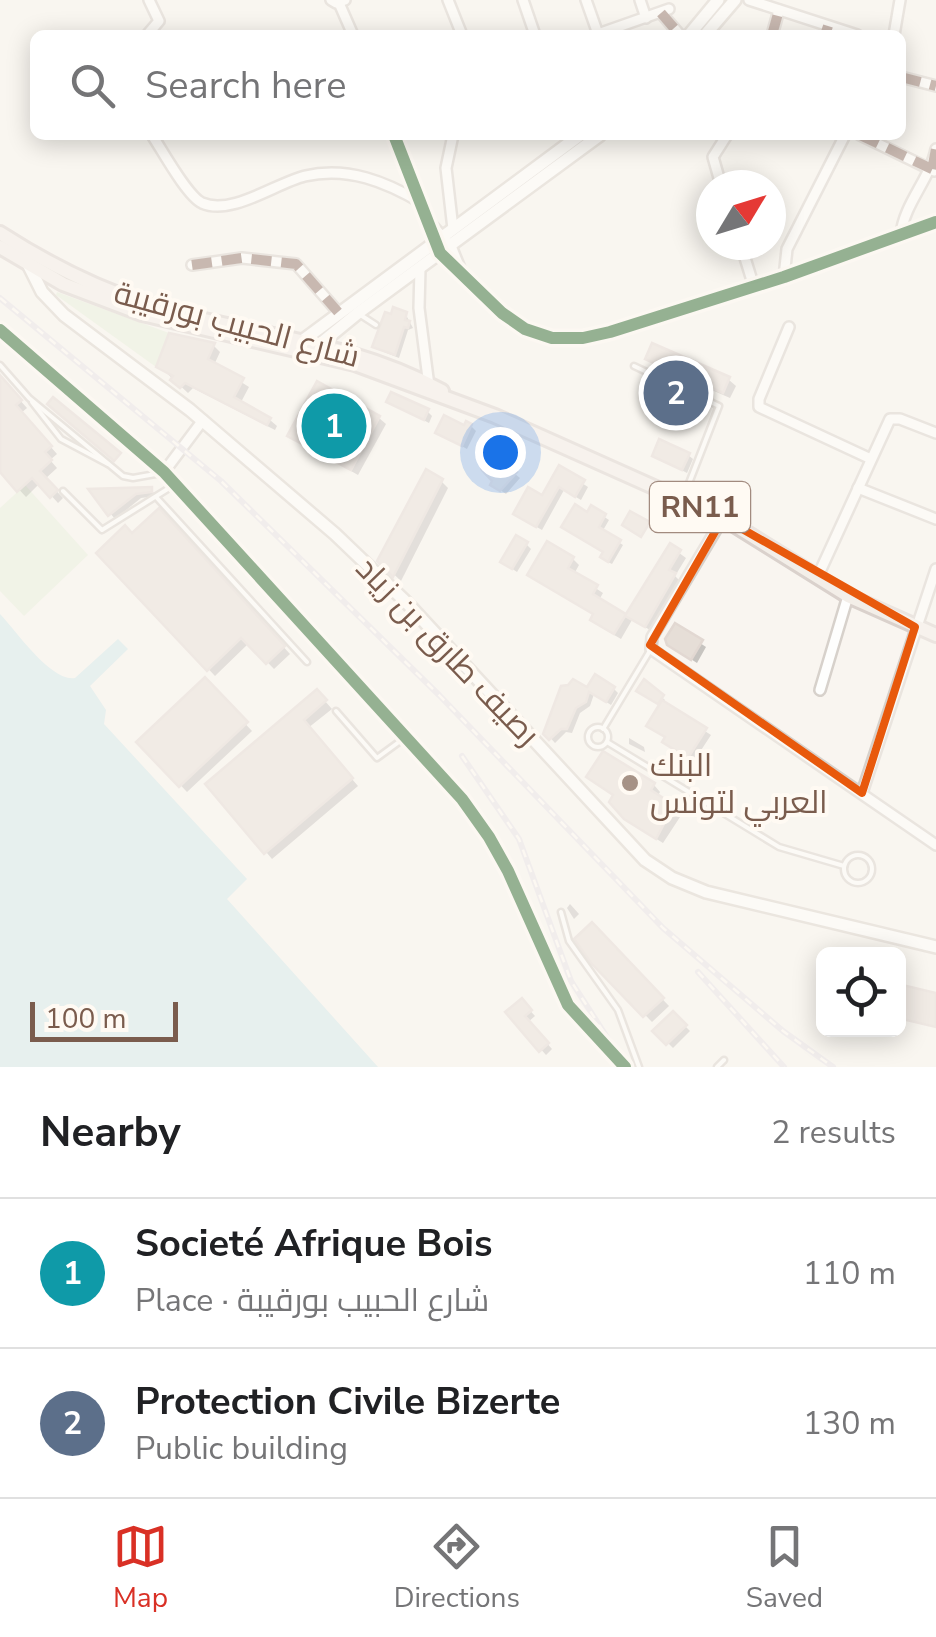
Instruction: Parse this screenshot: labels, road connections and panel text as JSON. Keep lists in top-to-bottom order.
{
  "streets": {
    "main road": ["شارع الحبيب بورقيبة", "RN11", "رصيف طارق بن زياد"]
  },
  "crossings": [
    ["شارع الحبيب بورقيبة", "RN11"],
    ["شارع الحبيب بورقيبة", "رصيف طارق بن زياد"],
    ["RN11", "رصيف طارق بن زياد"]
  ],
  "places": ["البنك العربي لتونس"],
  "scale_bar": "100 m",
  "north": "top right",
  "page": {
    "search": "Search here",
    "pins": ["2", "1"],
    "scale": "100 m",
    "heading": ["Nearby", "2 results"],
    "list": [
      {
        "mark": "1",
        "name": "Societé Afrique Bois",
        "note": "Place · شارع الحبيب بورقيبة",
        "value": "110 m"
      },
      {
        "mark": "2",
        "name": "Protection Civile Bizerte",
        "note": "Public building",
        "value": "130 m"
      }
    ],
    "nav": ["Map", "Directions", "Saved"]
  }
}
